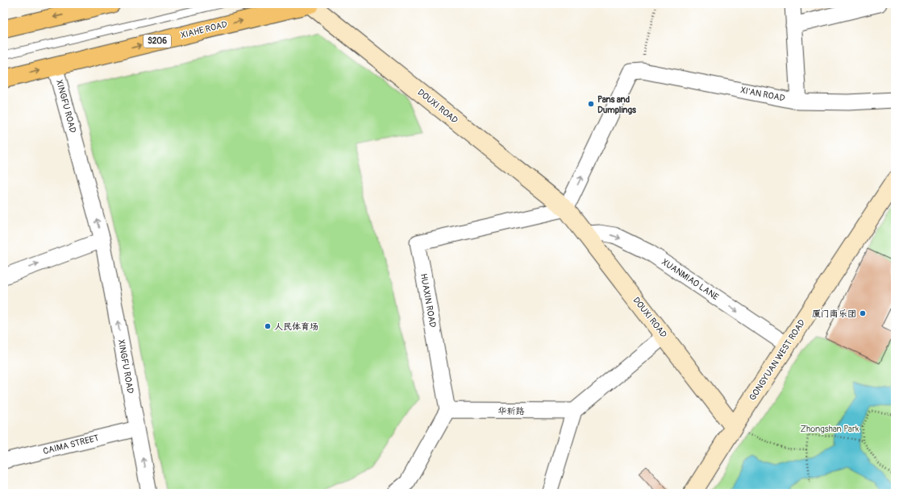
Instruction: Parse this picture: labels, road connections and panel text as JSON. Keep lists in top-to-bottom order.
{
  "streets": {
    "main road": ["XIAHE ROAD", "S206"],
    "street": [
      "XI'AN ROAD",
      "XINGFU ROAD",
      "DOUXI ROAD",
      "XUANMIAO LANE",
      "HUAXIN ROAD",
      "GONGYUAN WEST ROAD",
      "华新路",
      "CAIMA STREET"
    ]
  },
  "crossings": [
    ["XIAHE ROAD", "XINGFU ROAD"],
    ["XIAHE ROAD", "DOUXI ROAD"],
    ["XINGFU ROAD", "CAIMA STREET"],
    ["DOUXI ROAD", "XUANMIAO LANE"],
    ["DOUXI ROAD", "HUAXIN ROAD"],
    ["DOUXI ROAD", "GONGYUAN WEST ROAD"],
    ["XUANMIAO LANE", "GONGYUAN WEST ROAD"],
    ["HUAXIN ROAD", "华新路"]
  ],
  "one_way": ["XINGFU ROAD", "XUANMIAO LANE"],
  "parks": ["Zhongshan Park"],
  "places": ["Pans and Dumplings", "厦门南乐团", "人民体育场"]
}
